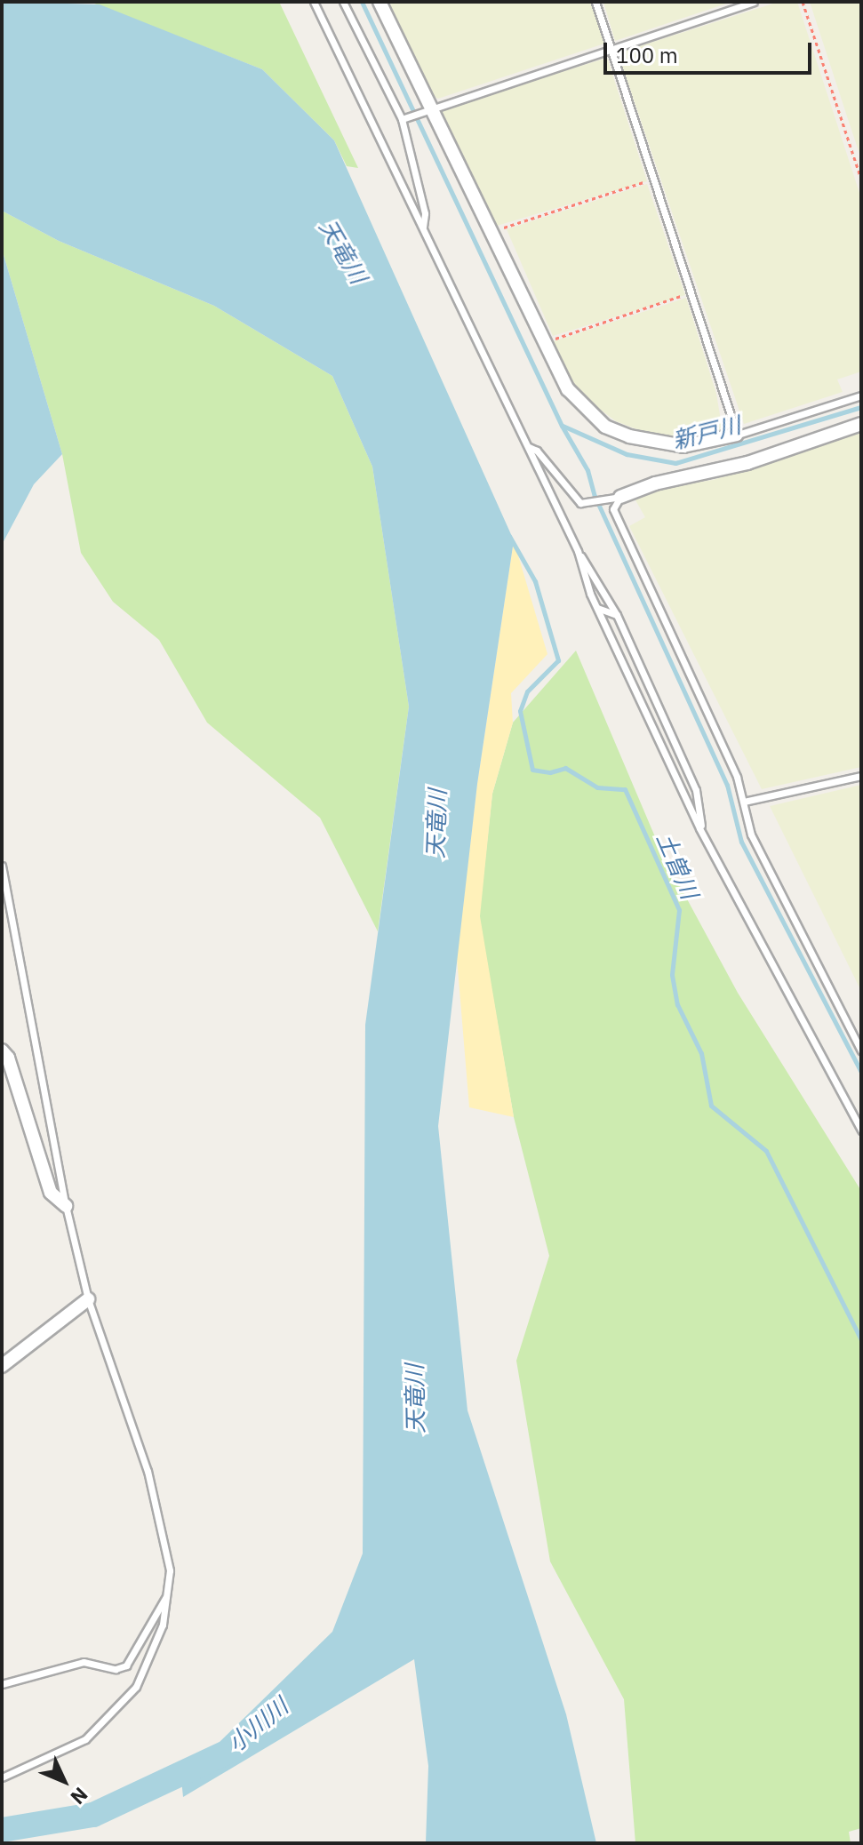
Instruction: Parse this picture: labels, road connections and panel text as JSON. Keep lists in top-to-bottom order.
{
  "water": [
    "天竜川",
    "新戸川",
    "土曽川",
    "小川川"
  ],
  "scale_bar": "100 m",
  "north": "bottom right"
}
